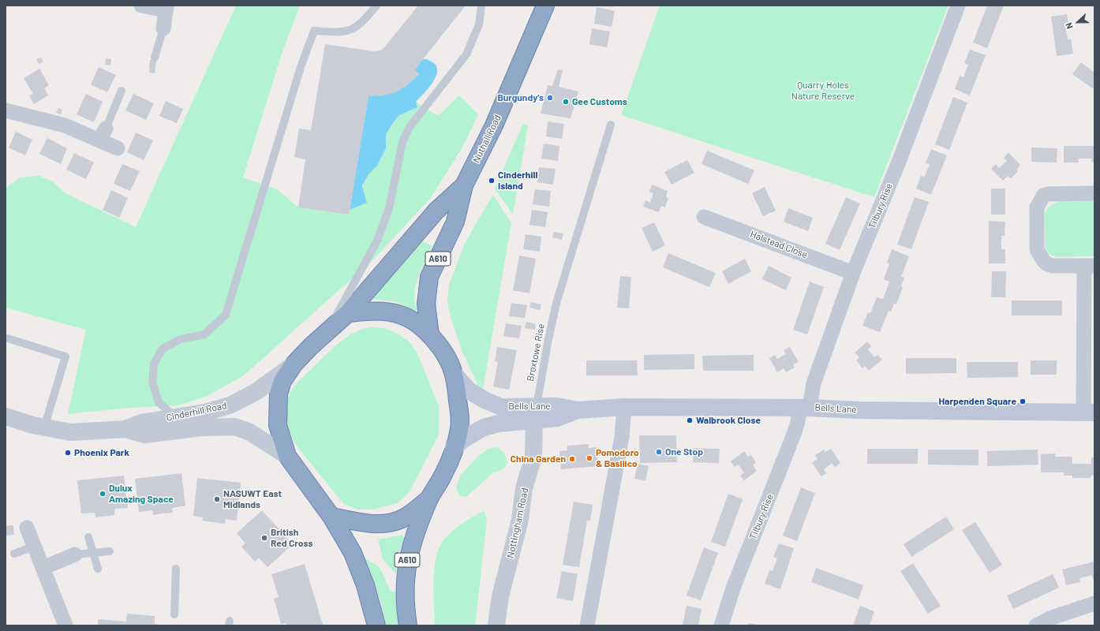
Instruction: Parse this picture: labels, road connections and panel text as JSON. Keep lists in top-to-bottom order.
{
  "streets": {
    "highway": ["Nuthall Road", "A610"],
    "main road": ["Bells Lane"],
    "street": [
      "Tilbury Rise",
      "Halstead Close",
      "Cinderhill Road",
      "Nottingham Road"
    ],
    "lane": ["Broxtowe Rise"]
  },
  "crossings": [
    ["Nuthall Road", "A610"],
    ["Tilbury Rise", "Halstead Close"],
    ["Tilbury Rise", "Bells Lane"],
    ["A610", "Bells Lane"],
    ["A610", "Cinderhill Road"],
    ["Broxtowe Rise", "Bells Lane"],
    ["Broxtowe Rise", "Nottingham Road"],
    ["Bells Lane", "Nottingham Road"]
  ],
  "parks": ["Quarry Holes Nature Reserve"],
  "places": [
    "Burgundy's",
    "Gee Customs",
    "Cinderhill Island",
    "Harpenden Square",
    "Walbrook Close",
    "One Stop",
    "Phoenix Park",
    "Pomodoro & Basilico",
    "China Garden",
    "Dulux Amazing Space",
    "NASUWT East Midlands",
    "British Red Cross"
  ],
  "north": "left"
}
